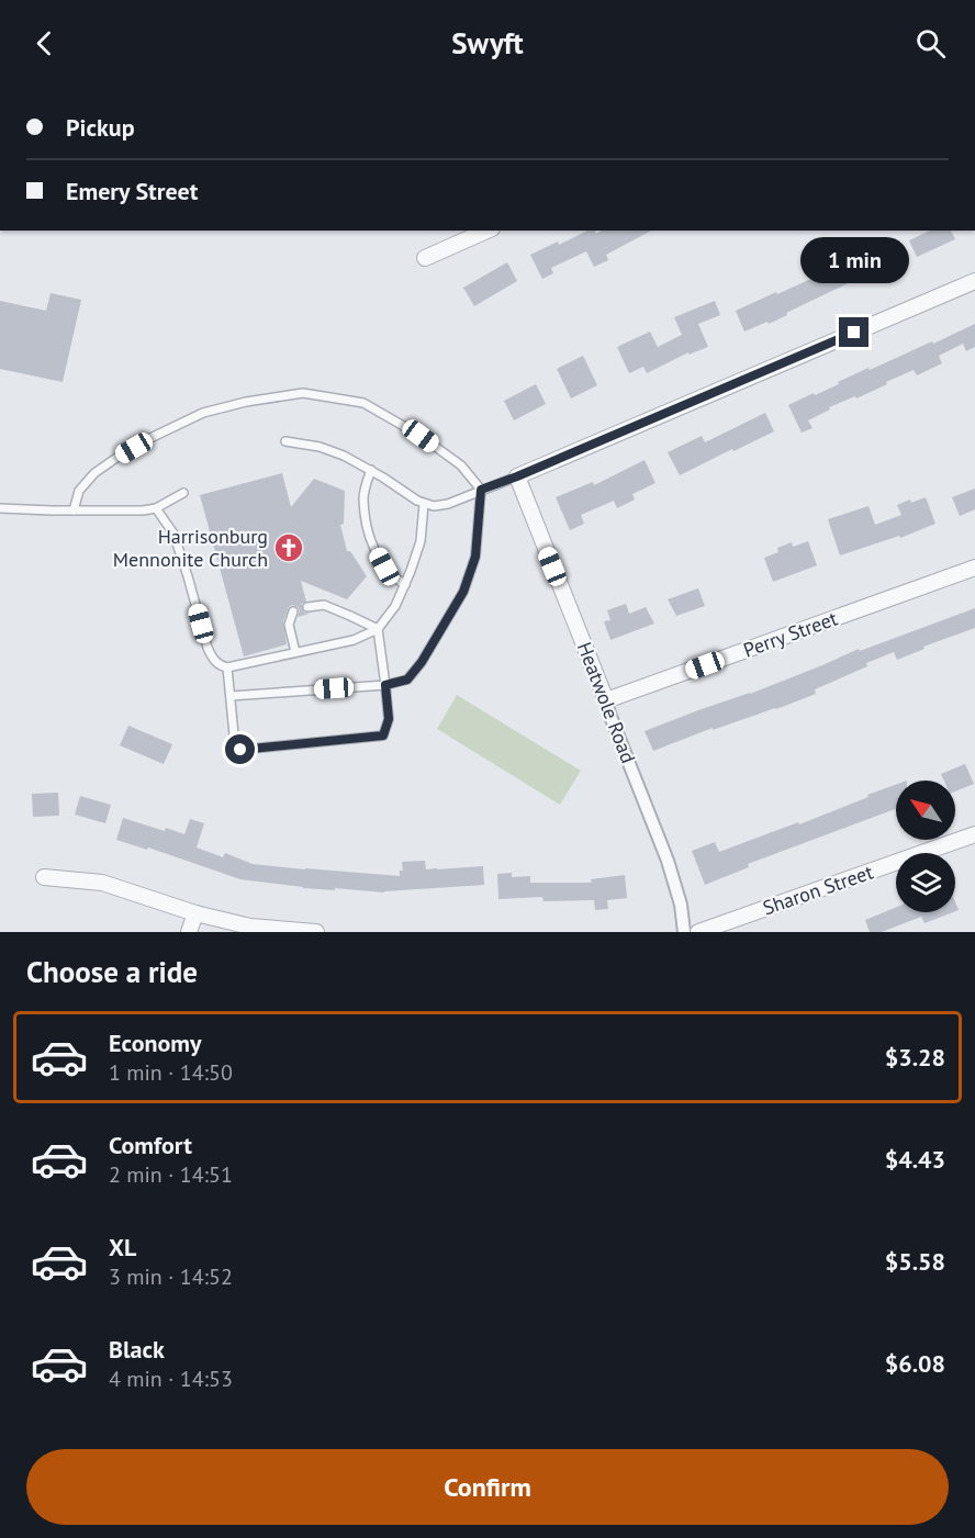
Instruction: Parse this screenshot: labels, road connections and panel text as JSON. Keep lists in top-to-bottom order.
{
  "streets": {
    "street": ["Perry Street", "Heatwole Road", "Sharon Street"]
  },
  "crossings": [
    ["Perry Street", "Heatwole Road"]
  ],
  "places": {
    "church": ["Harrisonburg Mennonite Church"]
  },
  "north": "top left",
  "page": {
    "header": "Swyft",
    "banner": ["Pickup", "Emery Street"],
    "bubble": "1 min",
    "heading": "Choose a ride",
    "list": [
      {
        "name": "Economy",
        "note": "1 min · 14:50",
        "value": "$3.28"
      },
      {
        "name": "Comfort",
        "note": "2 min · 14:51",
        "value": "$4.43"
      },
      {
        "name": "XL",
        "note": "3 min · 14:52",
        "value": "$5.58"
      },
      {
        "name": "Black",
        "note": "4 min · 14:53",
        "value": "$6.08"
      }
    ],
    "buttons": "Confirm"
  }
}
